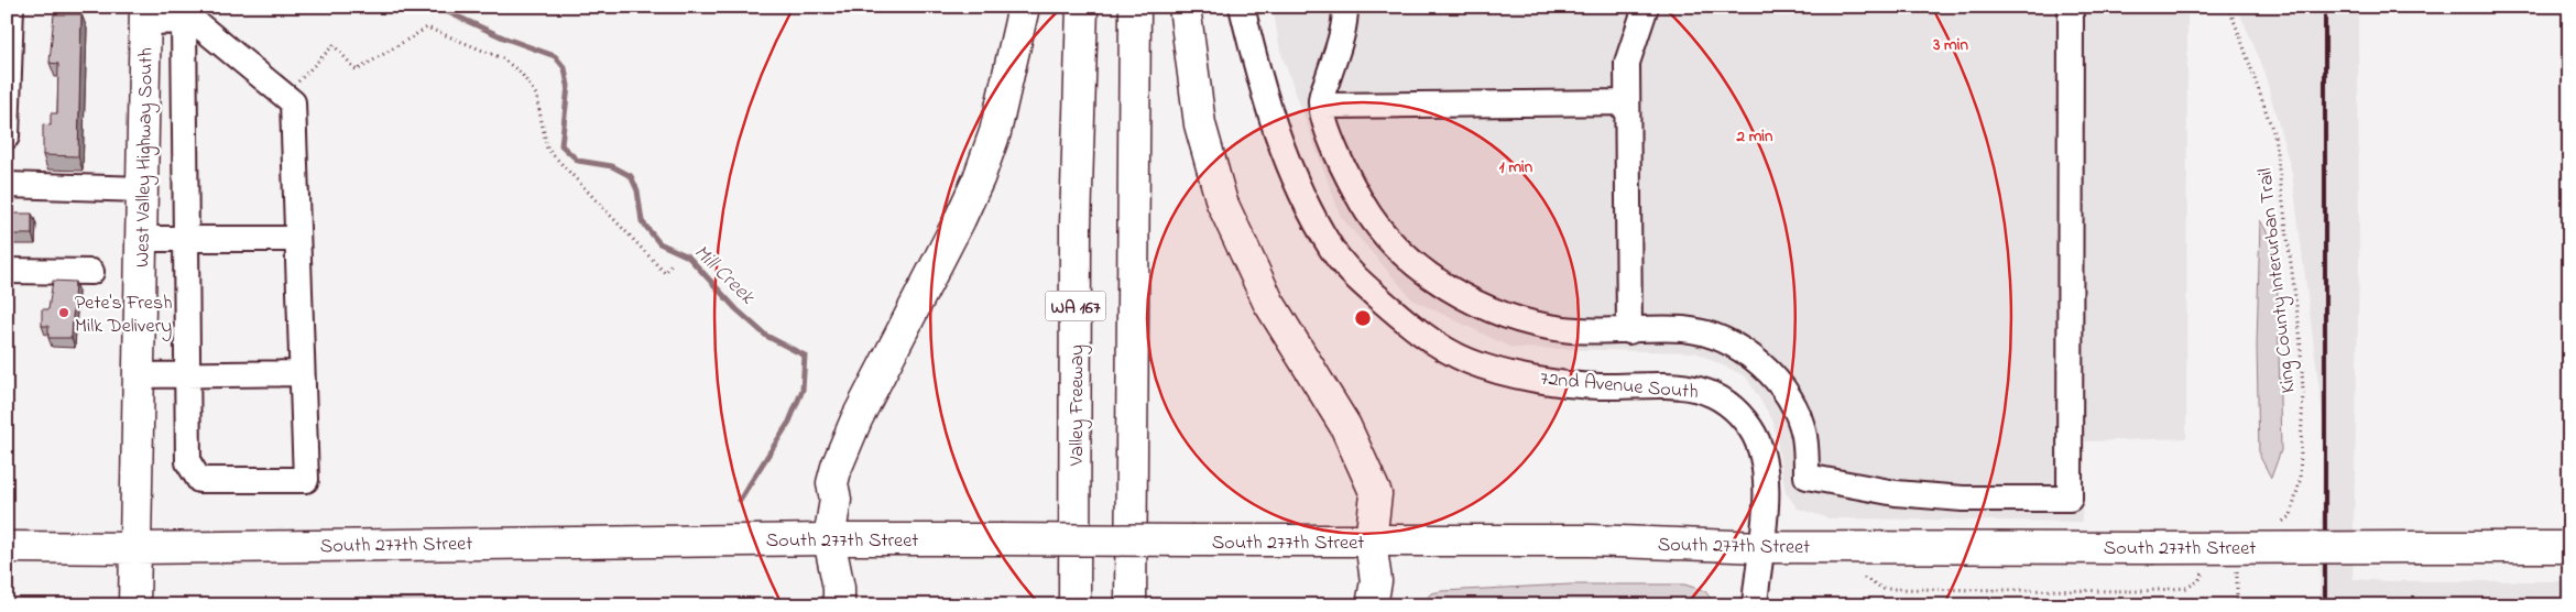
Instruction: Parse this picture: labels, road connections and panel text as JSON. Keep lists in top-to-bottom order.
{
  "streets": {
    "main road": [
      "West Valley Highway South",
      "WA 167",
      "Valley Freeway",
      "South 277th Street"
    ],
    "street": ["72nd Avenue South"],
    "path": ["King County Interurban Trail"]
  },
  "crossings": [
    ["West Valley Highway South", "South 277th Street"],
    ["72nd Avenue South", "South 277th Street"]
  ],
  "water": ["Mill Creek"],
  "places": ["Pete's Fresh Milk Delivery"],
  "rings": ["3 min", "2 min", "1 min"]
}
